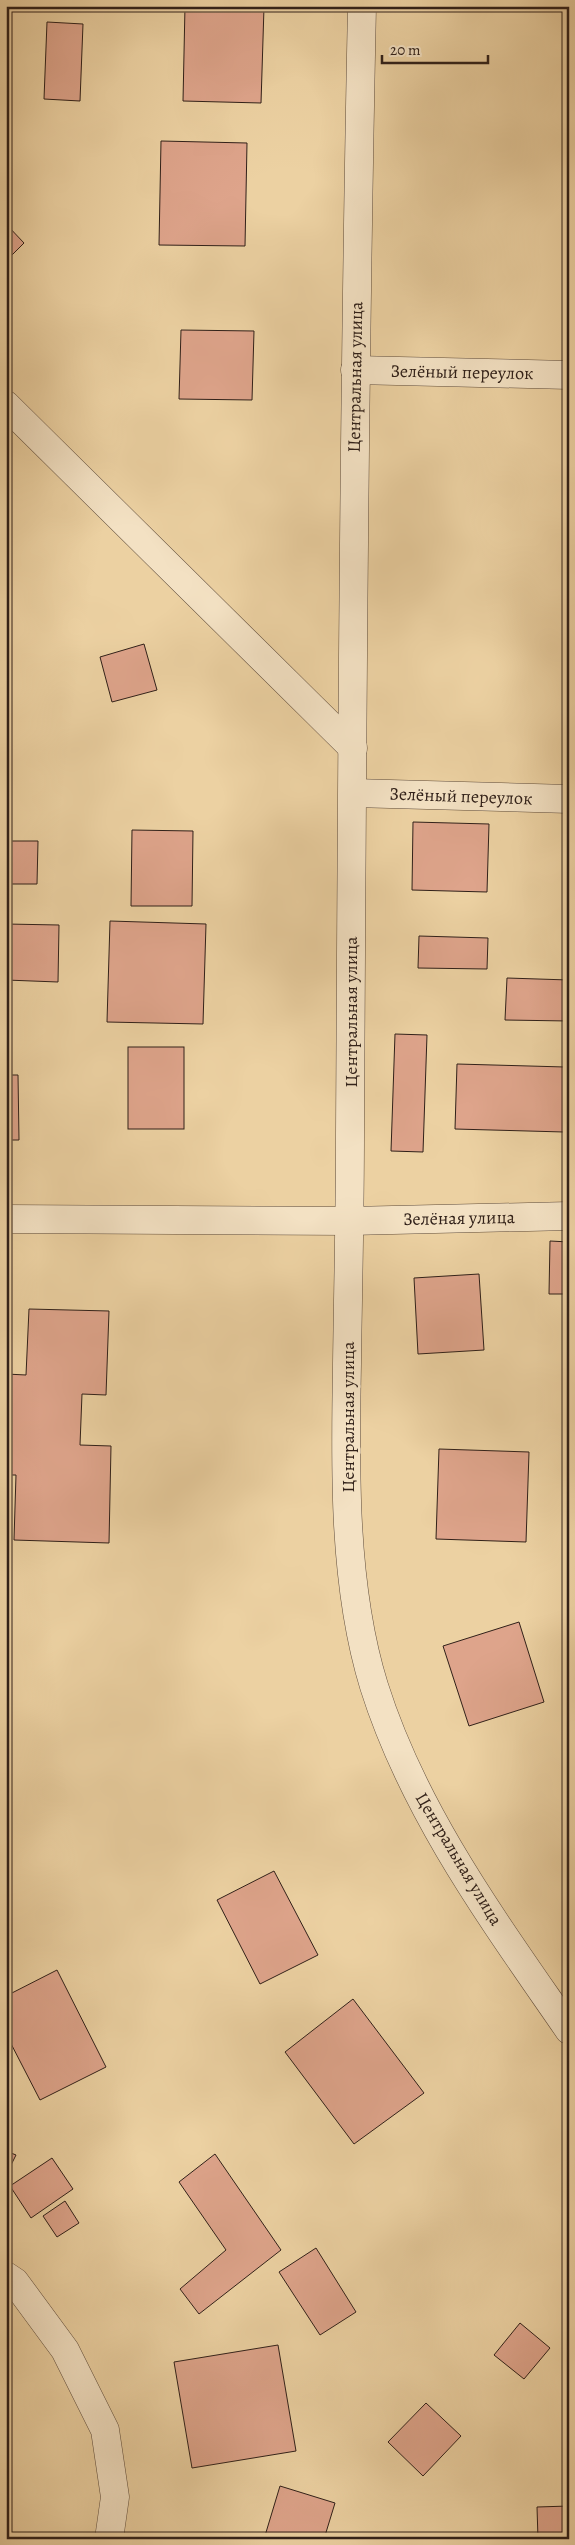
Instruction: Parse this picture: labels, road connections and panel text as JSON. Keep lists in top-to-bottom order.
{
  "streets": {
    "street": ["Зелёный переулок", "Центральная улица", "Зелёная улица"]
  },
  "crossings": [
    ["Зелёный переулок", "Центральная улица"],
    ["Центральная улица", "Зелёная улица"]
  ],
  "scale_bar": "20 m"
}
